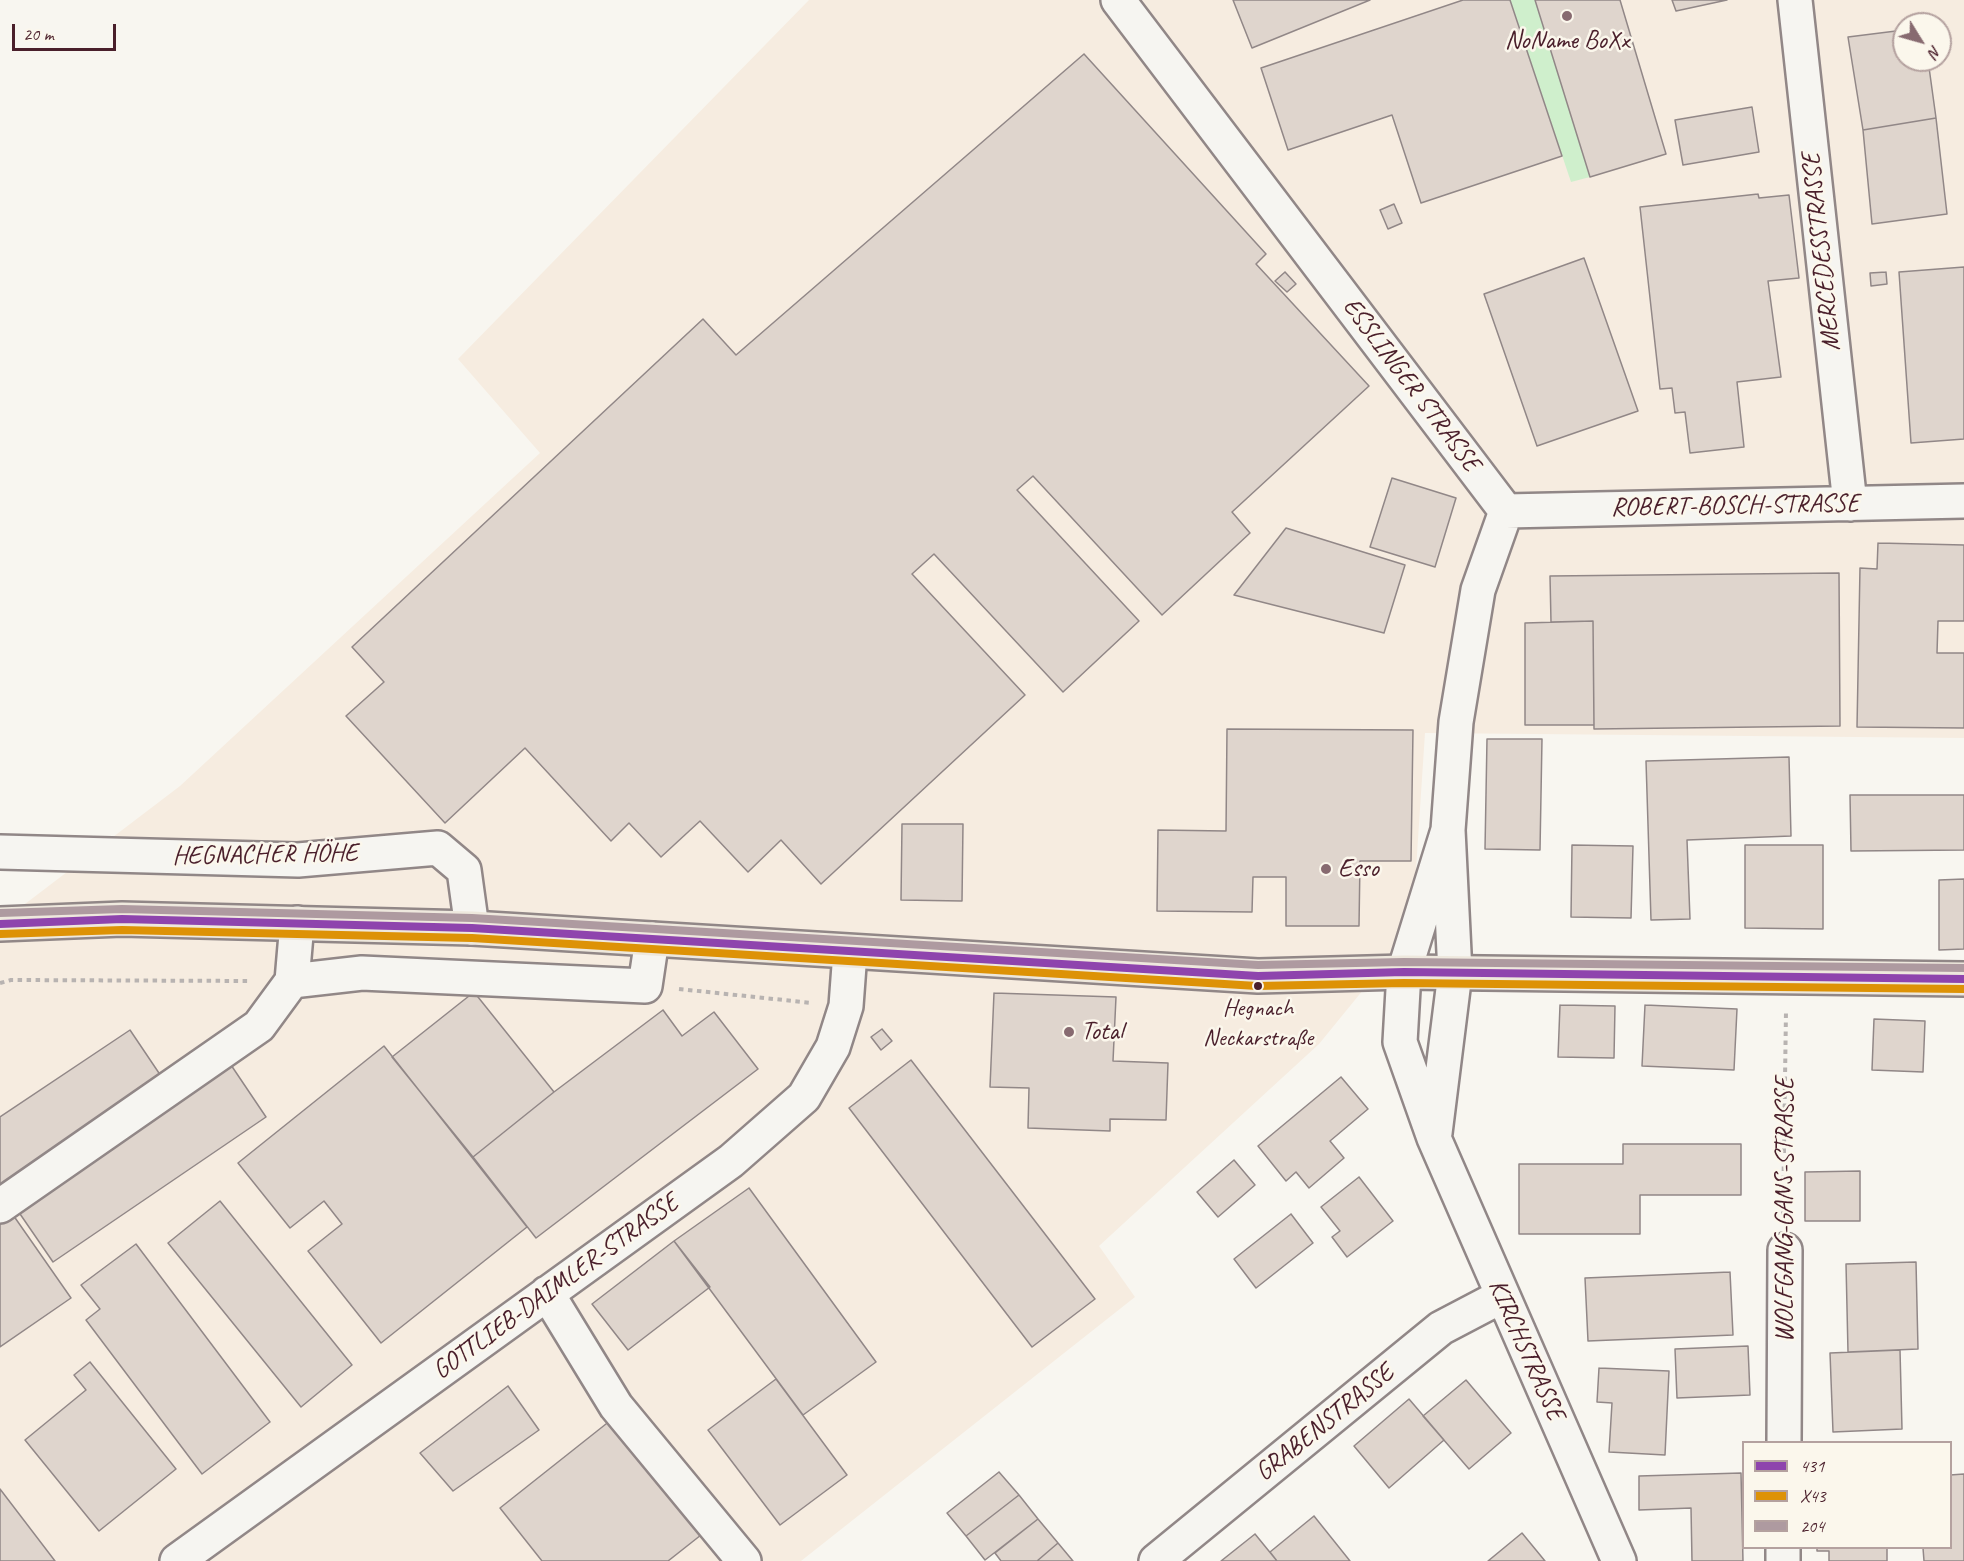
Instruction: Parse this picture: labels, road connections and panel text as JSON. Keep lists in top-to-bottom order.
{
  "streets": {
    "street": [
      "MERCEDESSTRASSE",
      "ESSLINGER STRASSE",
      "ROBERT-BOSCH-STRASSE",
      "HEGNACHER HÖHE",
      "WOLFGANG-GANS-STRASSE",
      "GOTTLIEB-DAIMLER-STRASSE",
      "KIRCHSTRASSE",
      "GRABENSTRASSE"
    ]
  },
  "crossings": [
    ["MERCEDESSTRASSE", "ROBERT-BOSCH-STRASSE"],
    ["ESSLINGER STRASSE", "ROBERT-BOSCH-STRASSE"],
    ["KIRCHSTRASSE", "GRABENSTRASSE"]
  ],
  "places": [
    "NoName BoXx",
    "Esso",
    "Hegnach Neckarstraße",
    "Total"
  ],
  "lines": ["transit line 204", "transit line 431", "transit line X43"],
  "legend": ["431", "X43", "204"],
  "scale_bar": "20 m",
  "north": "bottom right"
}
